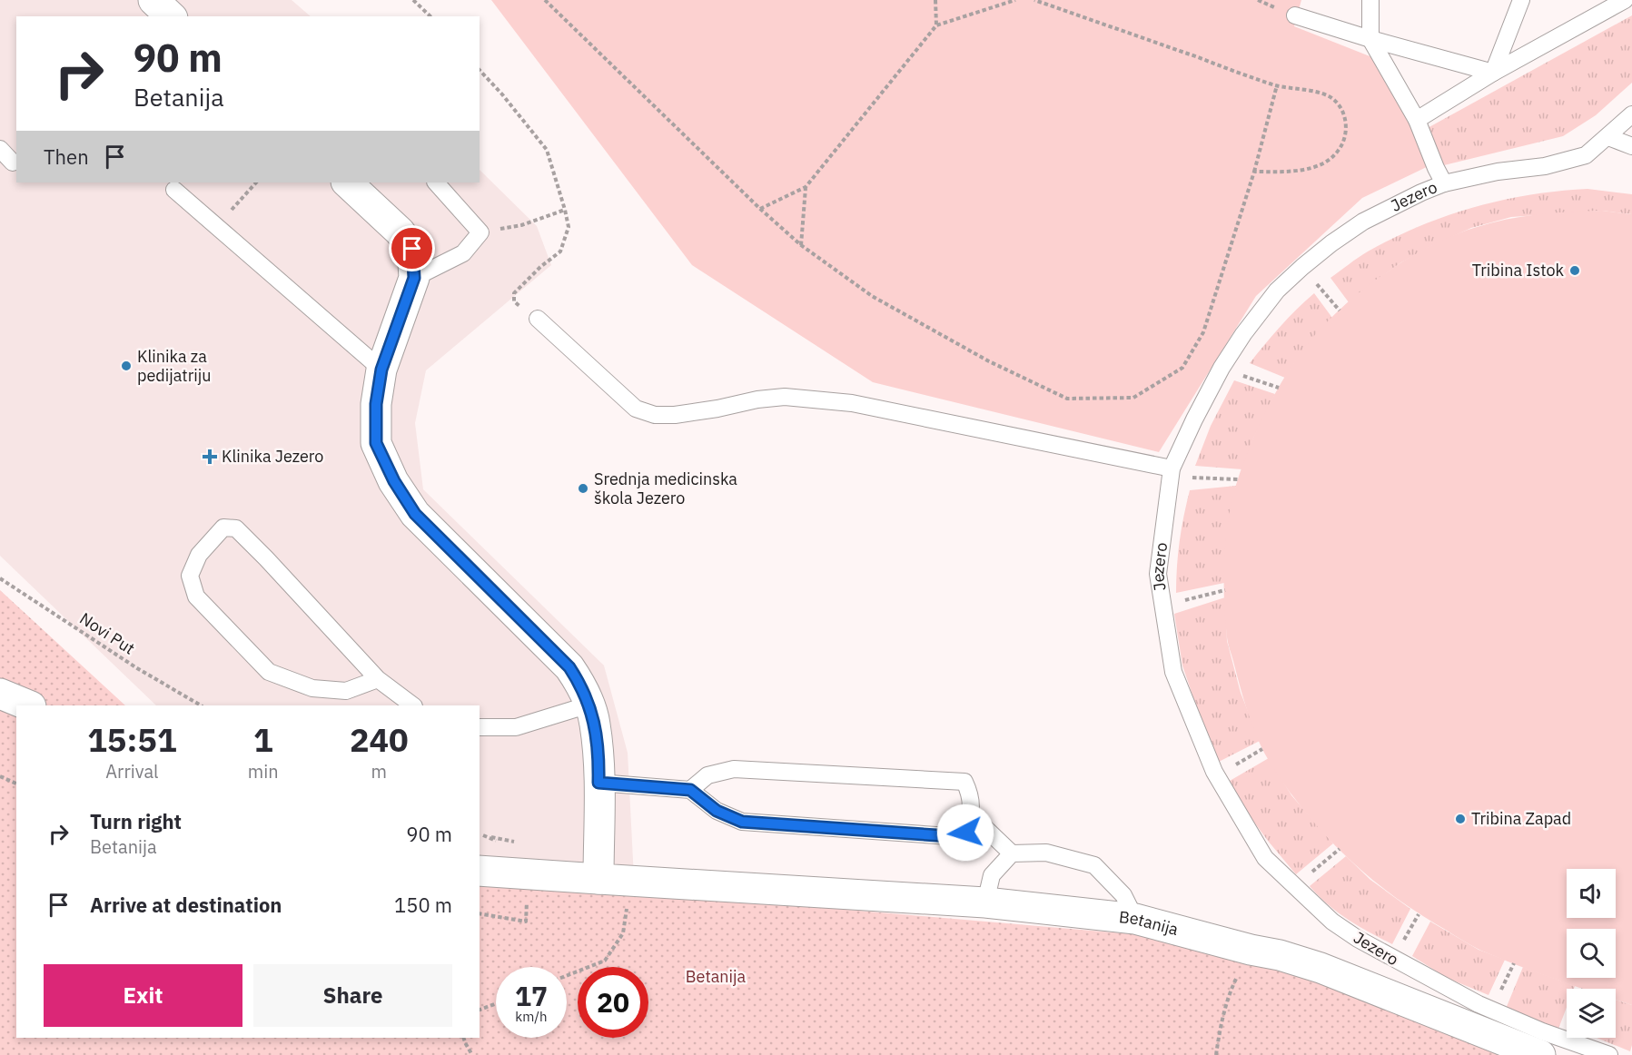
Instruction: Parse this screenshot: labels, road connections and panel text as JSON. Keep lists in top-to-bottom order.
{
  "streets": {
    "street": ["Betanija"],
    "lane": ["Jezero"],
    "path": ["Novi Put"]
  },
  "parks": ["Betanija"],
  "places": {
    "other": [
      "Tribina Istok",
      "Klinika za pedijatriju",
      "Srednja medicinska škola Jezero",
      "Tribina Zapad"
    ],
    "health": ["Klinika Jezero"]
  },
  "page": {
    "turn": ["90 m", "Betanija"],
    "then": "Then",
    "eta": [
      "15:51",
      "Arrival",
      "1",
      "min",
      "240",
      "m"
    ],
    "list": [
      {
        "name": "Turn right",
        "note": "Betanija",
        "value": "90 m"
      },
      {
        "name": "Arrive at destination",
        "value": "150 m"
      }
    ],
    "buttons": ["Exit", "Share"],
    "speed": "17 km/h",
    "limit": "20"
  }
}
